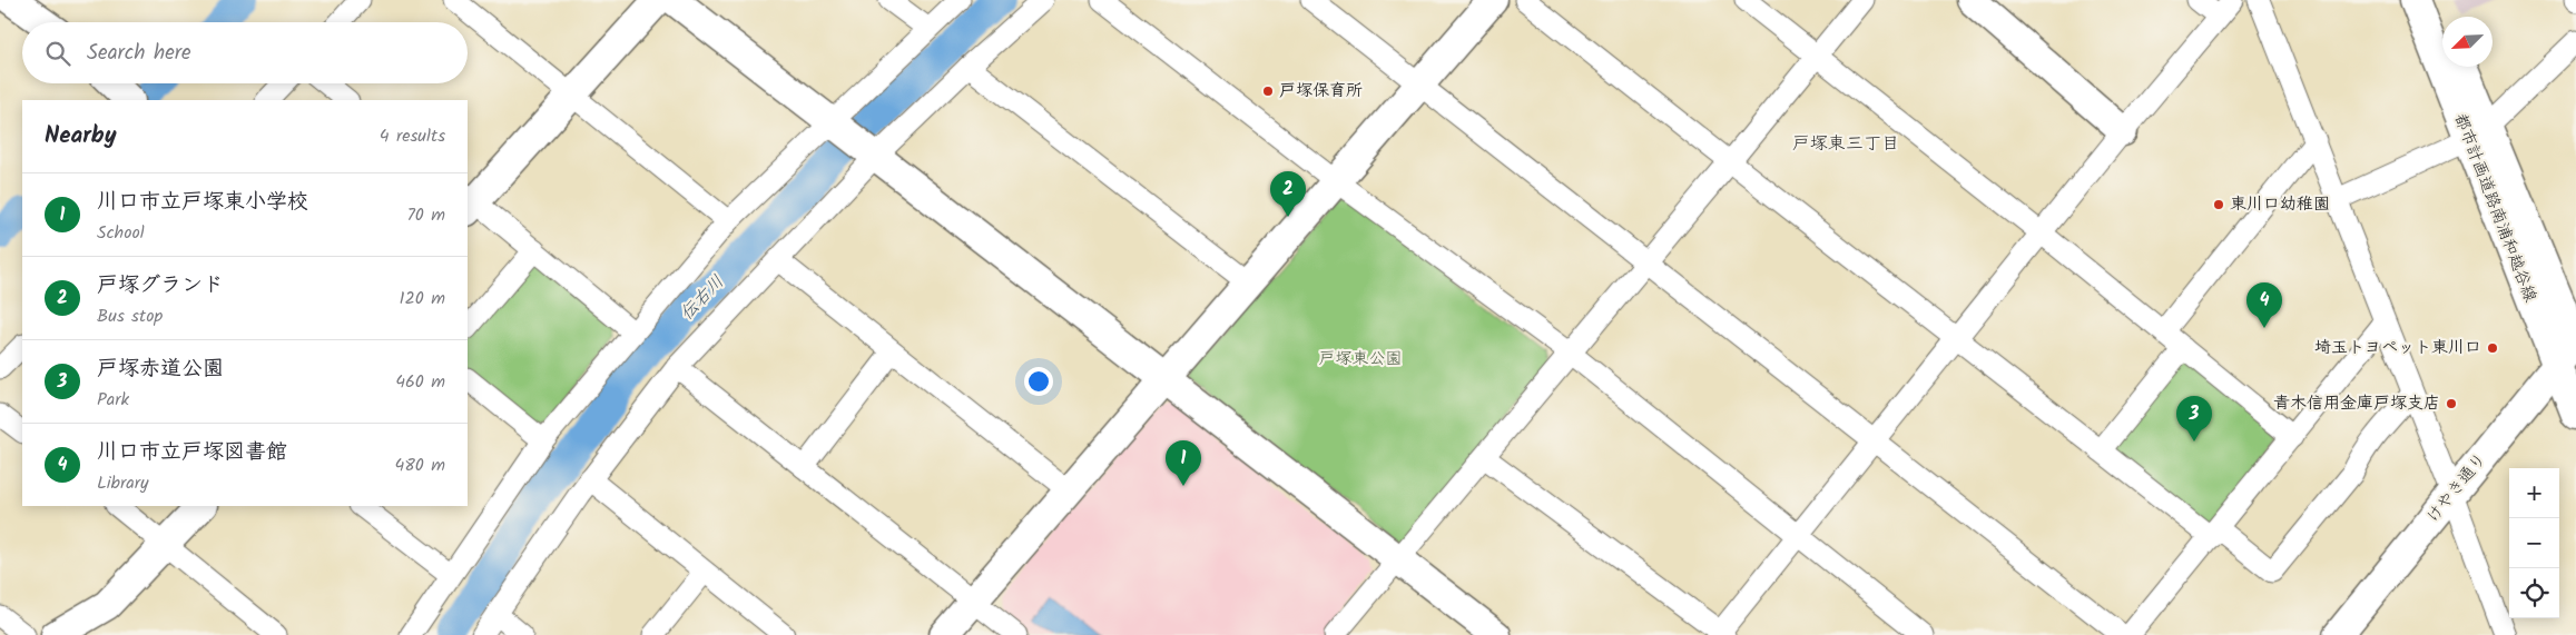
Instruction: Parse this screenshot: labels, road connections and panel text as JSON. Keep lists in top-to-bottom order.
{
  "streets": {
    "street": ["都市計画道路南浦和越谷線", "けやき通り"]
  },
  "crossings": [
    ["都市計画道路南浦和越谷線", "けやき通り"]
  ],
  "districts": ["戸塚東三丁目"],
  "water": ["伝右川"],
  "parks": ["戸塚東公園"],
  "places": [
    "戸塚保育所",
    "東川口幼稚園",
    "埼玉トヨペット東川口",
    "青木信用金庫戸塚支店"
  ],
  "north": "bottom left",
  "page": {
    "search": "Search here",
    "heading": ["Nearby", "4 results"],
    "pins": [
      "2",
      "4",
      "3",
      "1"
    ],
    "list": [
      {
        "mark": "1",
        "name": "川口市立戸塚東小学校",
        "note": "School",
        "value": "70 m"
      },
      {
        "mark": "2",
        "name": "戸塚グランド",
        "note": "Bus stop",
        "value": "120 m"
      },
      {
        "mark": "3",
        "name": "戸塚赤道公園",
        "note": "Park",
        "value": "460 m"
      },
      {
        "mark": "4",
        "name": "川口市立戸塚図書館",
        "note": "Library",
        "value": "480 m"
      }
    ],
    "map_buttons": ["+", "−"]
  }
}
